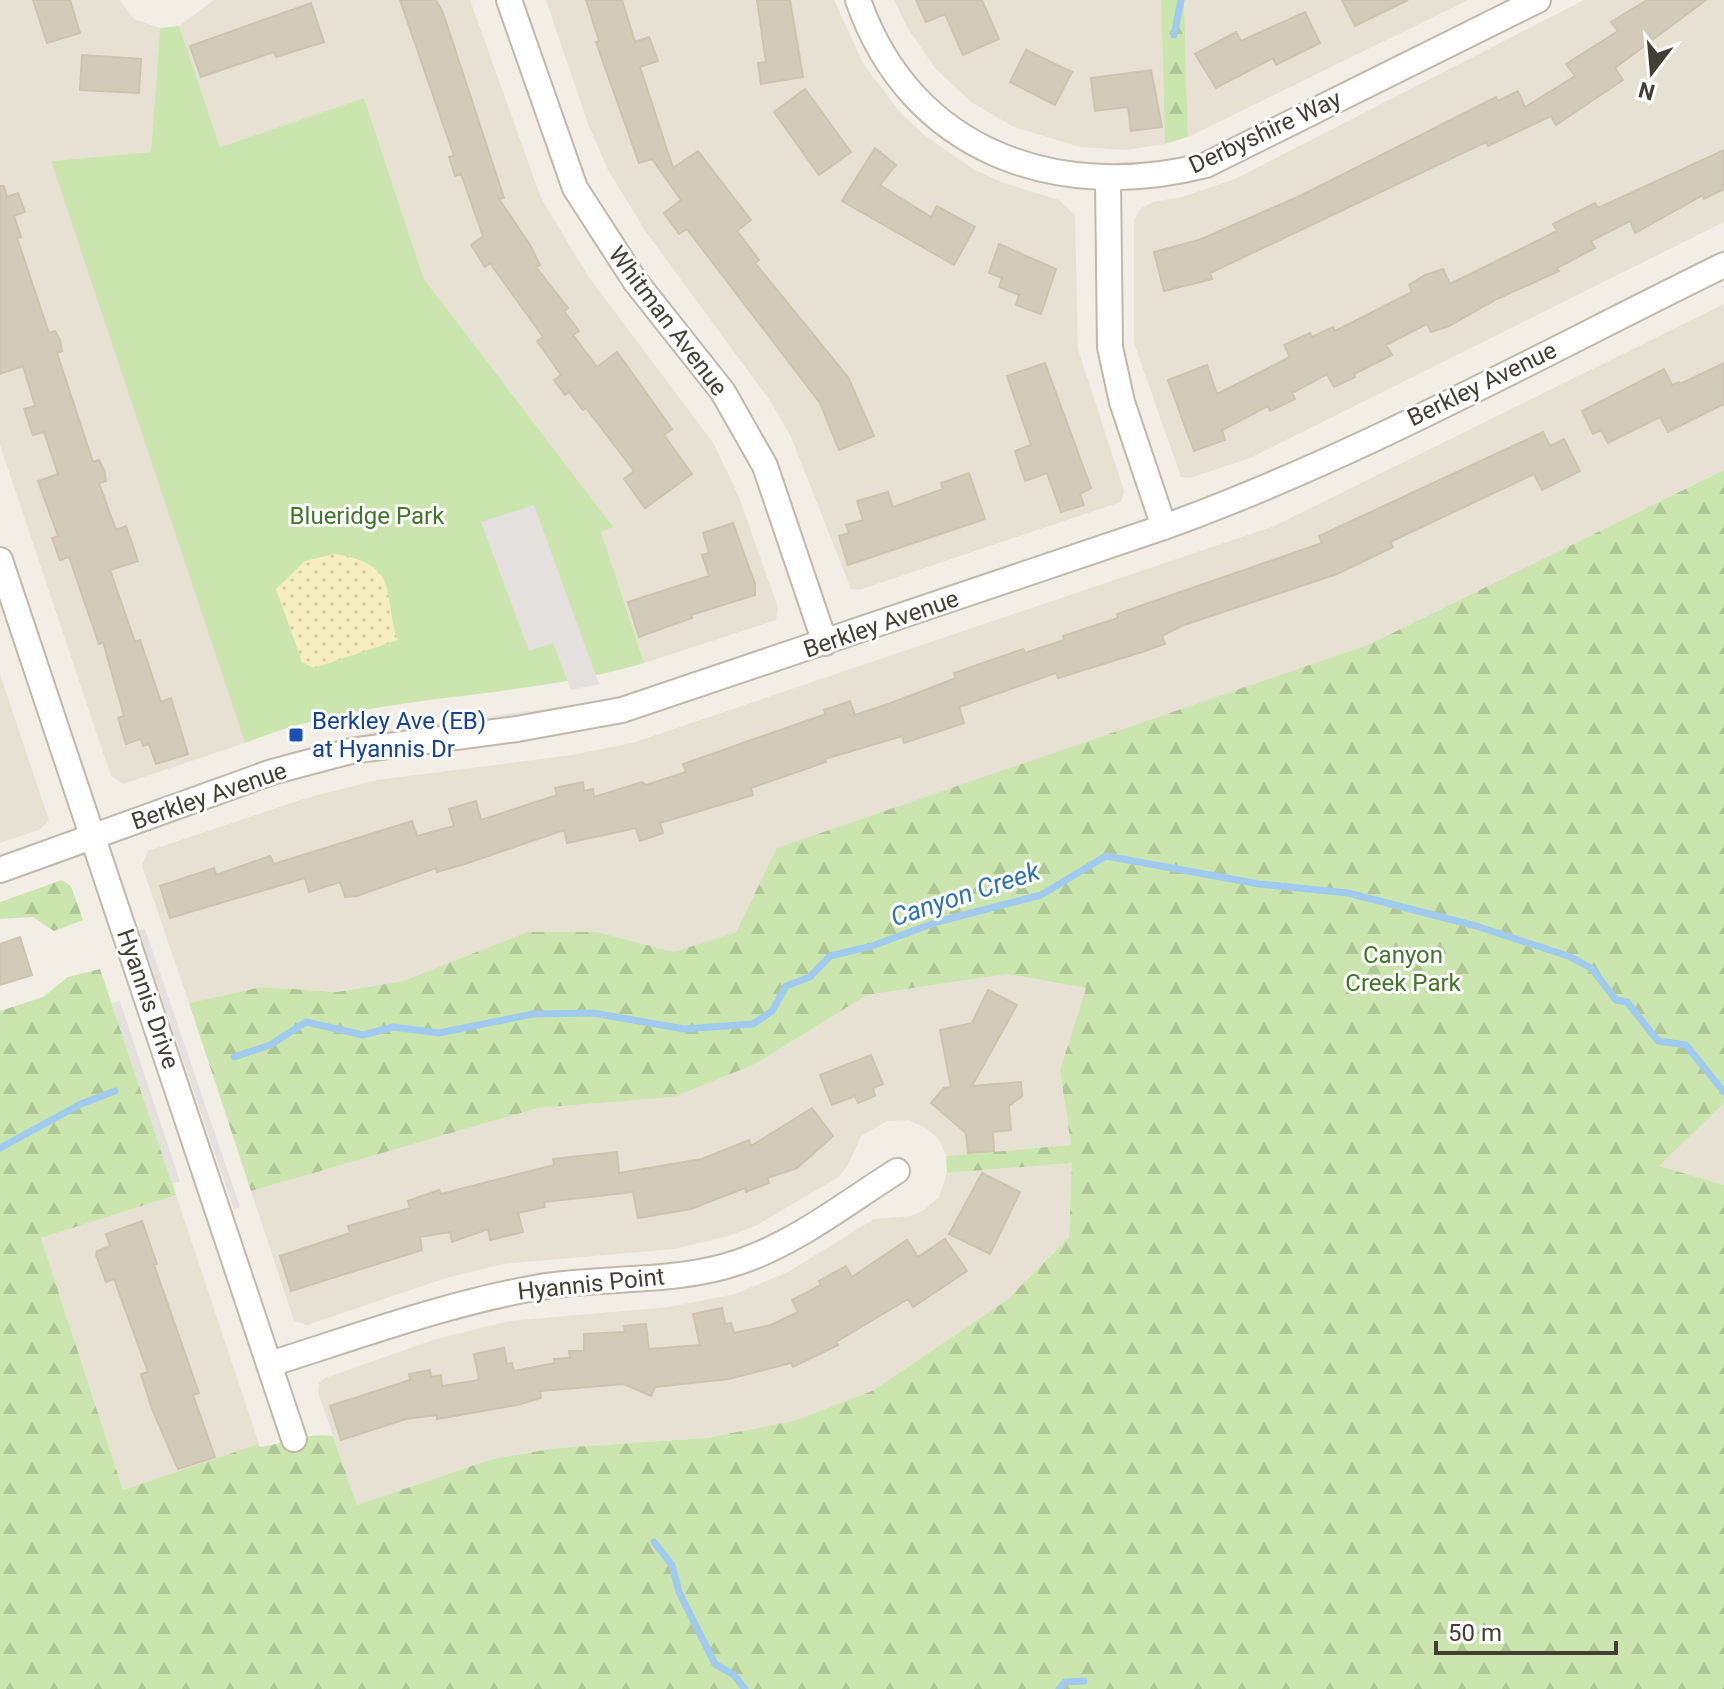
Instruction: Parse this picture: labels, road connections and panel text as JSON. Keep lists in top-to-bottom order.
{
  "streets": {
    "street": [
      "Derbyshire Way",
      "Whitman Avenue",
      "Berkley Avenue",
      "Hyannis Drive",
      "Hyannis Point"
    ]
  },
  "crossings": [
    ["Whitman Avenue", "Berkley Avenue"],
    ["Berkley Avenue", "Hyannis Drive"],
    ["Hyannis Drive", "Hyannis Point"]
  ],
  "water": ["Canyon Creek"],
  "parks": ["Blueridge Park", "Canyon Creek Park"],
  "places": {
    "transit": ["Berkley Ave (EB) at Hyannis Dr"]
  },
  "scale_bar": "50 m",
  "north": "bottom"
}
